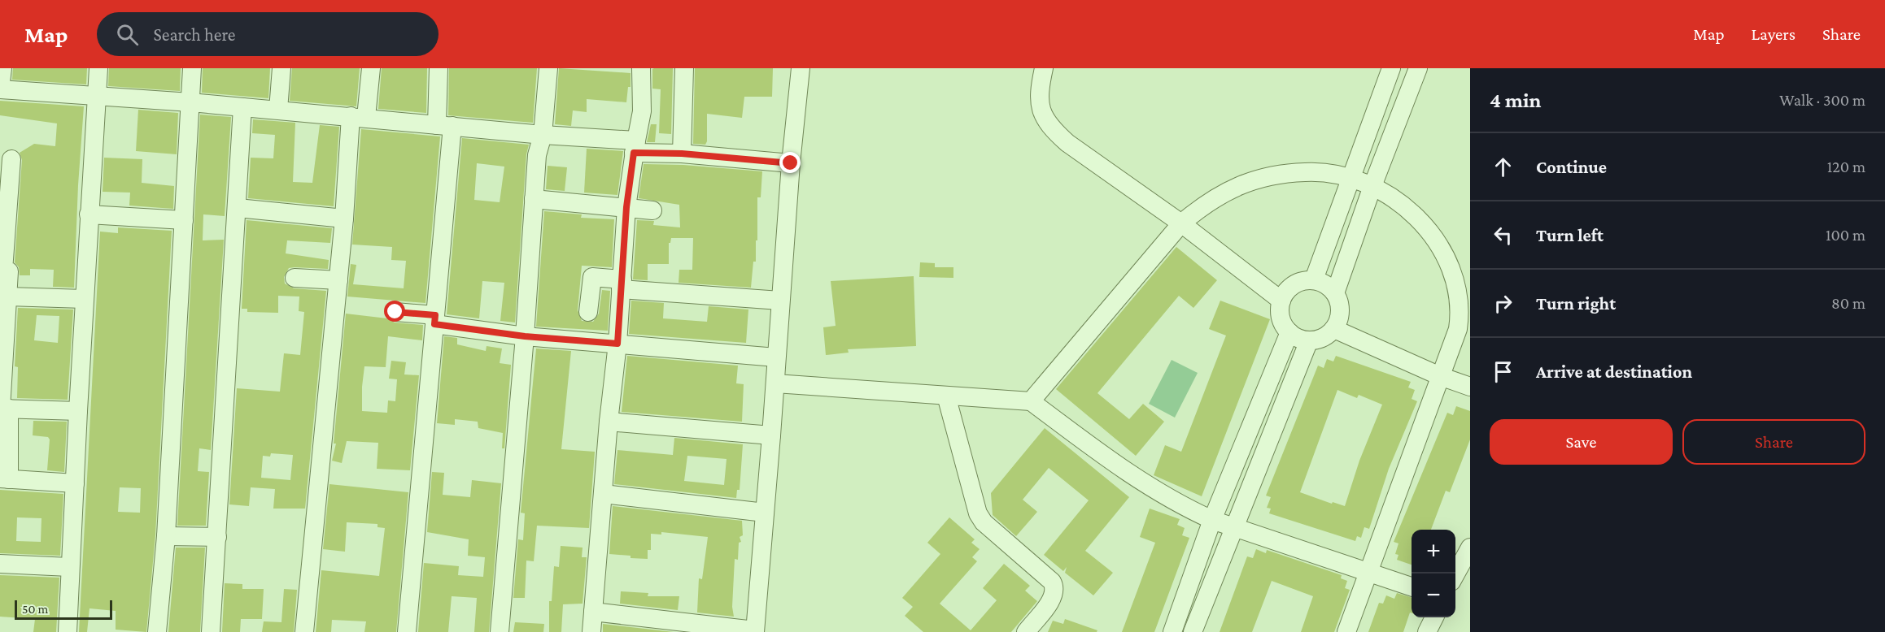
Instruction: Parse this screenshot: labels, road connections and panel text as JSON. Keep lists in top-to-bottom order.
{
  "scale_bar": "50 m",
  "page": {
    "header": "Map",
    "search": "Search here",
    "nav": ["Map", "Layers", "Share"],
    "heading": ["4 min", "Walk · 300 m"],
    "list": [
      ["Continue", "120 m"],
      ["Turn left", "100 m"],
      ["Turn right", "80 m"],
      "Arrive at destination"
    ],
    "buttons": ["Save", "Share"],
    "map_buttons": ["+", "−"],
    "scale": "50 m"
  }
}
